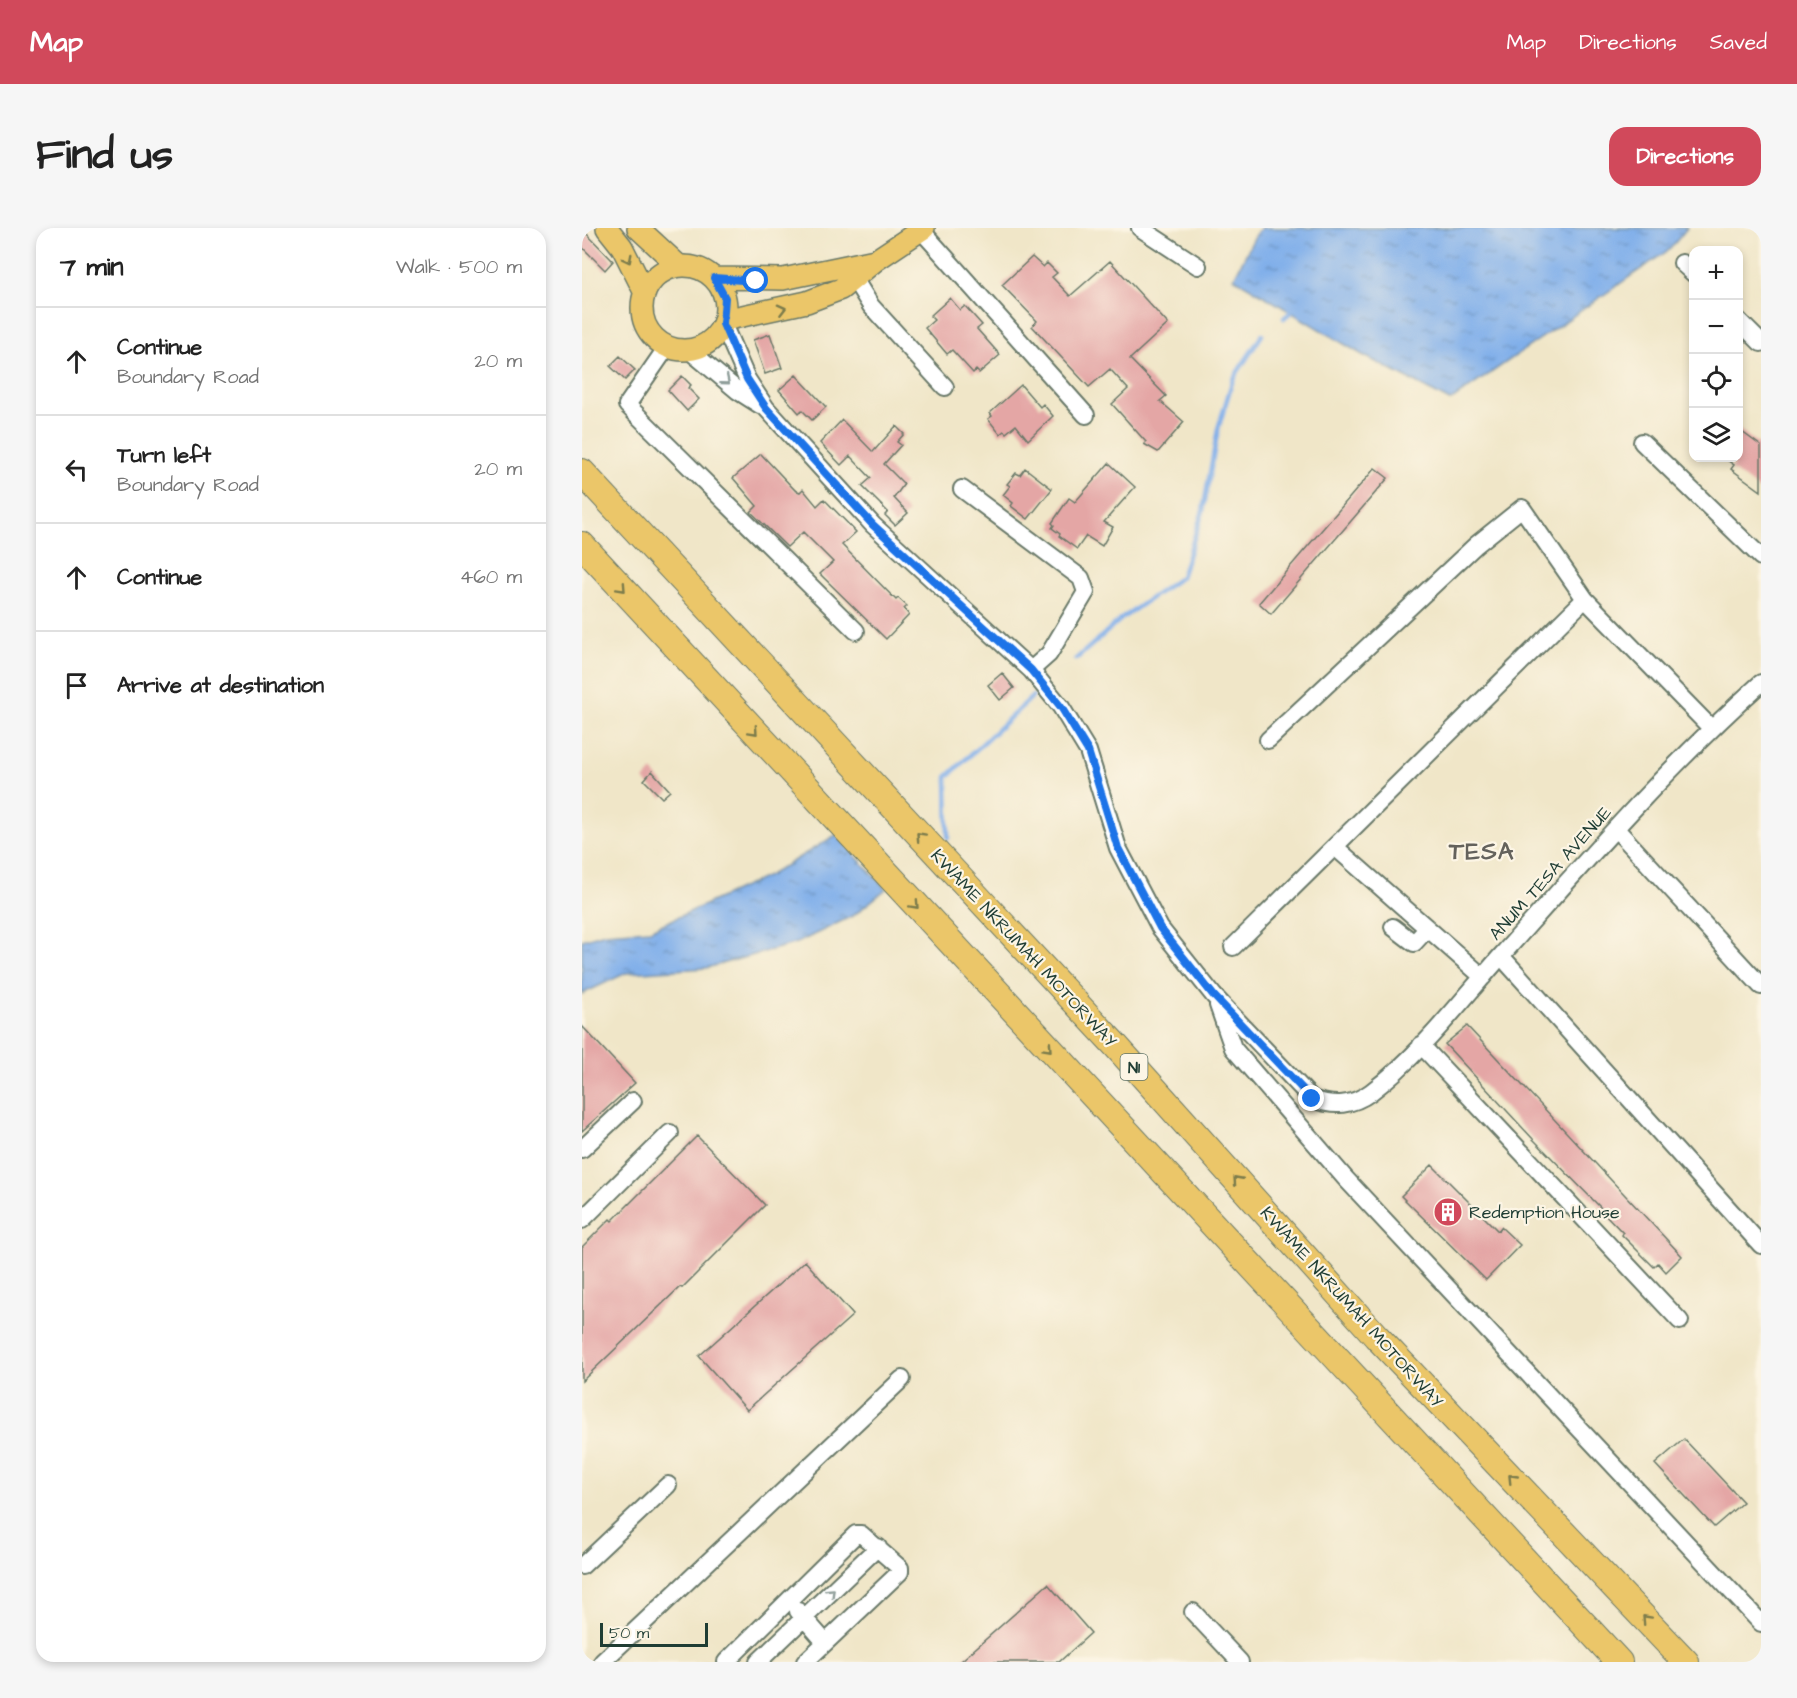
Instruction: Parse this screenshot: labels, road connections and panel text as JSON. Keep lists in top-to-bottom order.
{
  "streets": {
    "highway": ["KWAME NKRUMAH MOTORWAY", "N1"],
    "street": ["ANUM TESA AVENUE"]
  },
  "districts": ["TESA"],
  "places": {
    "building": ["Redemption House"]
  },
  "scale_bar": "50 m",
  "page": {
    "header": "Map",
    "nav": ["Map", "Directions", "Saved"],
    "title": "Find us",
    "buttons": "Directions",
    "heading": ["7 min", "Walk · 500 m"],
    "map_buttons": ["+", "−"],
    "list": [
      ["Continue", "Boundary Road", "20 m"],
      ["Turn left", "Boundary Road", "20 m"],
      ["Continue", "460 m"],
      "Arrive at destination"
    ],
    "scale": "50 m"
  }
}
